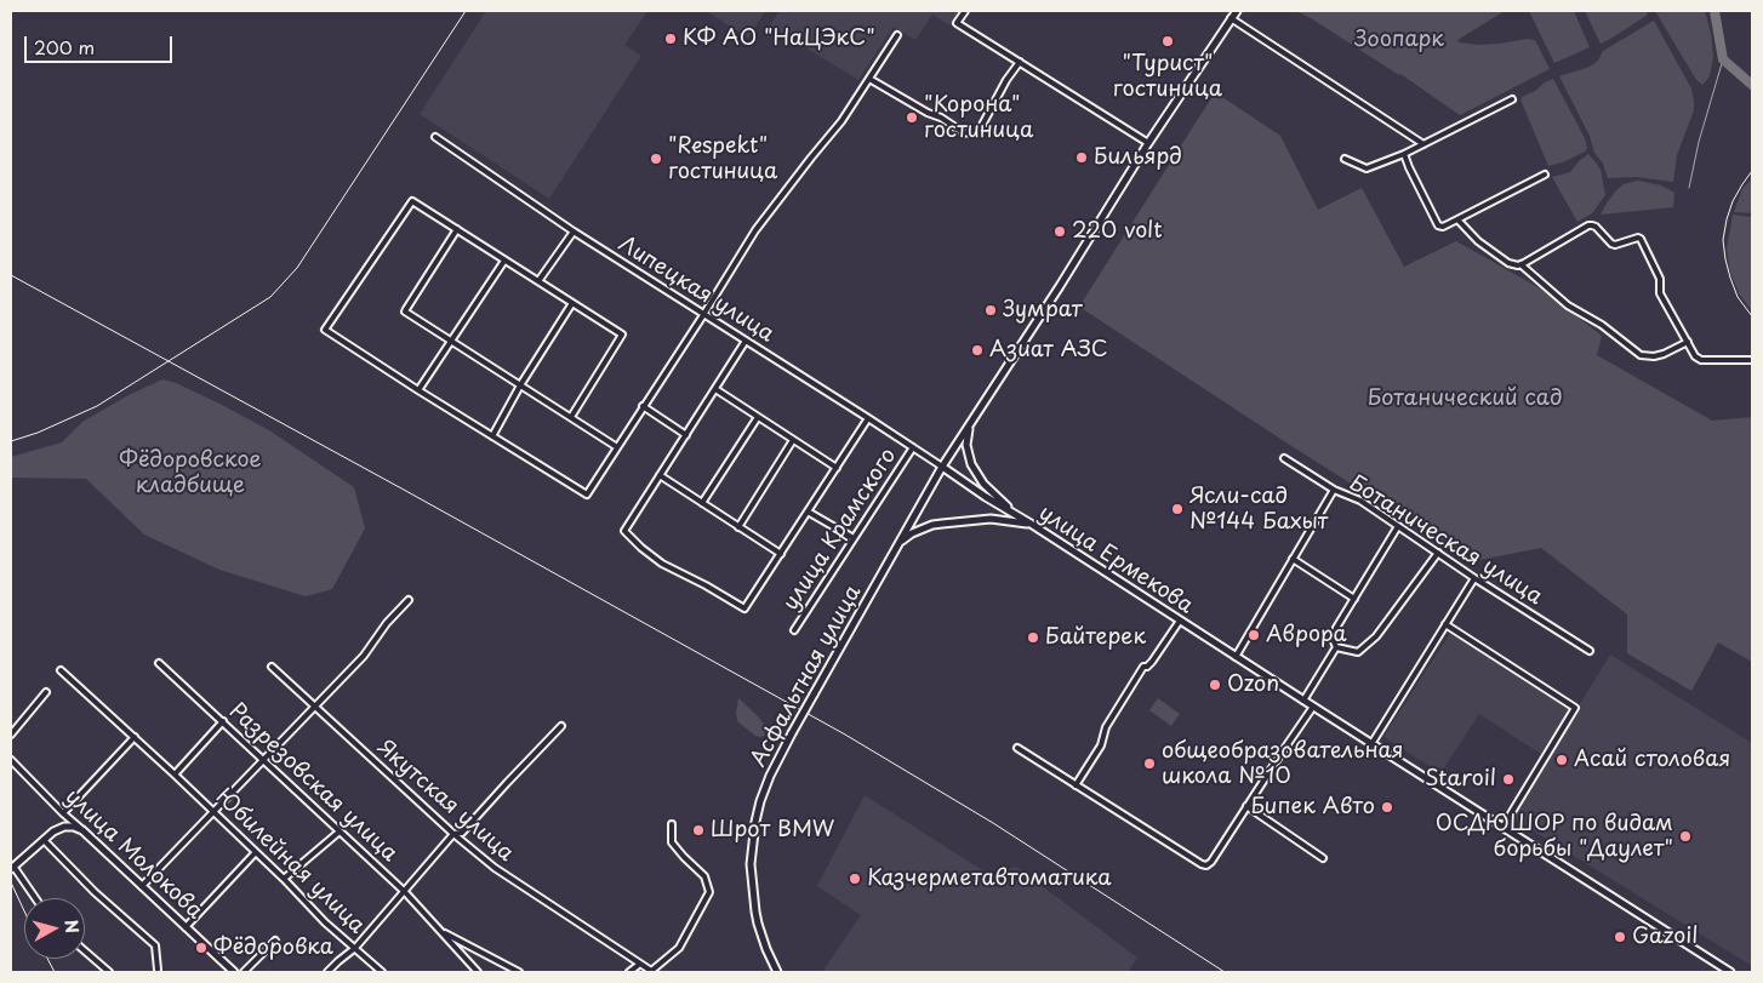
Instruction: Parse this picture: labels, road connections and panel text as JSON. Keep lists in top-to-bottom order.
{
  "streets": {
    "main road": ["улица Ермекова", "Асфальтная улица", "улица Молокова"],
    "street": [
      "Липецкая улица",
      "улица Крамского",
      "Ботаническая улица",
      "Разрезовская улица",
      "Якутская улица",
      "Юбилейная улица"
    ]
  },
  "crossings": [
    ["Липецкая улица", "улица Крамского"],
    ["Липецкая улица", "улица Ермекова"],
    ["Липецкая улица", "Асфальтная улица"],
    ["улица Ермекова", "Асфальтная улица"]
  ],
  "parks": ["Зоопарк", "Ботанический сад", "Фёдоровское кладбище"],
  "places": [
    "КФ АО \"НаЦЭкС\"",
    "\"Турист\" гостиница",
    "\"Корона\" гостиница",
    "Бильярд",
    "\"Respekt\" гостиница",
    "220 volt",
    "Зумрат",
    "Азиат АЗС",
    "Ясли-сад №144 Бахыт",
    "Аврора",
    "Байтерек",
    "Ozon",
    "Асай столовая",
    "общеобразовательная школа №10",
    "Staroil",
    "Бипек Авто",
    "Шрот BMW",
    "ОСДЮШОР по видам борьбы \"Даулет\"",
    "Казчерметавтоматика",
    "Gazoil",
    "Фёдоровка"
  ],
  "scale_bar": "200 m",
  "north": "right"
}
